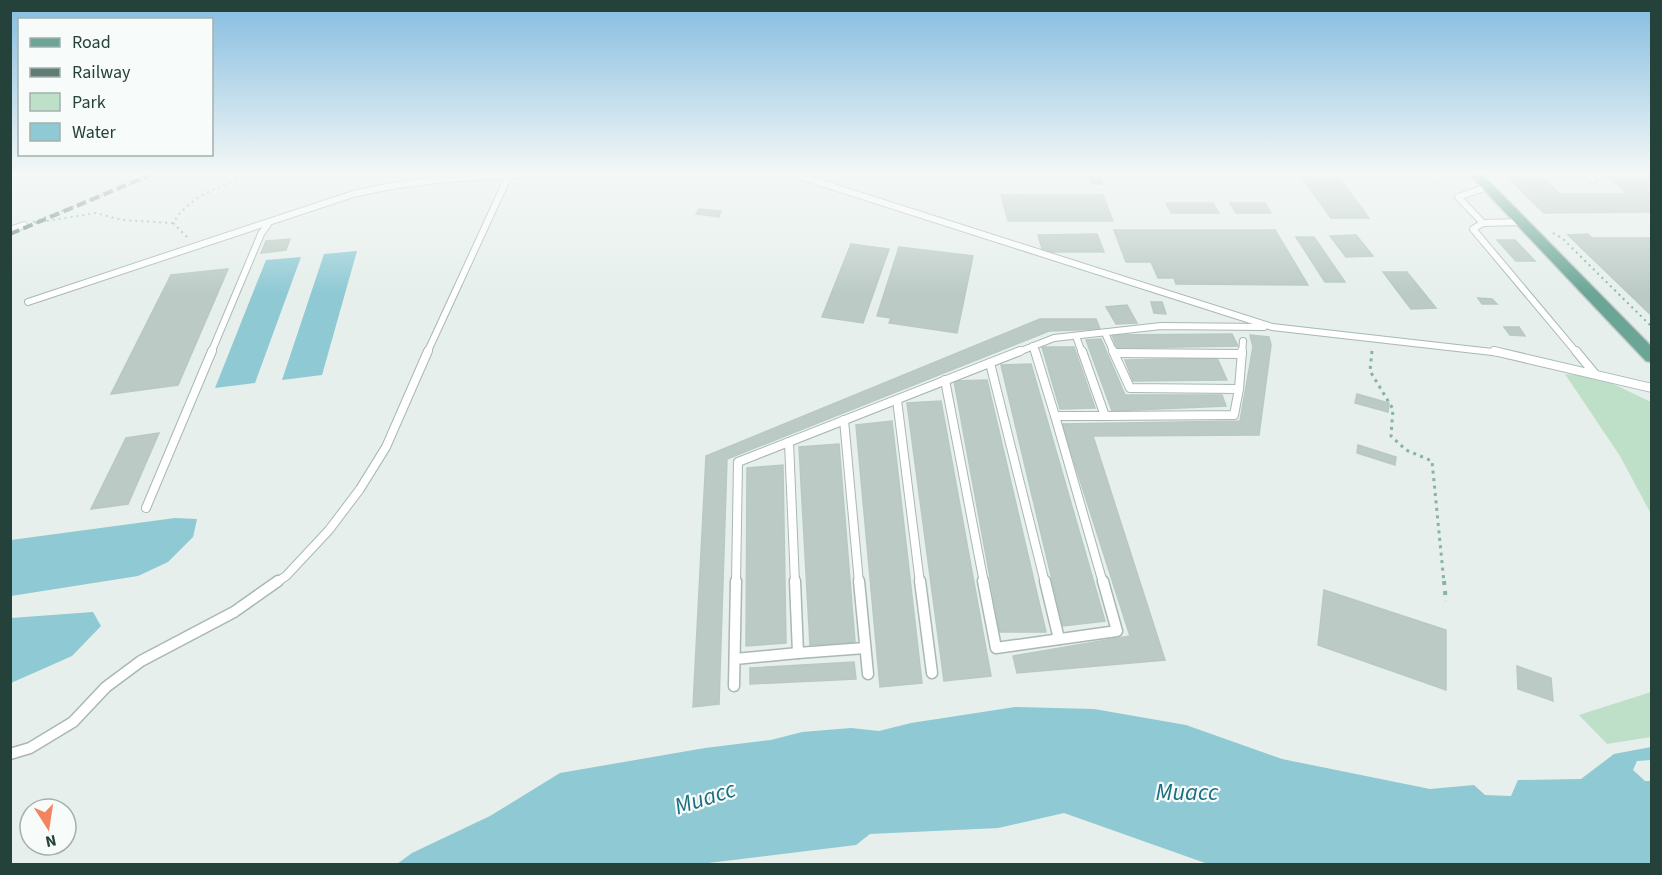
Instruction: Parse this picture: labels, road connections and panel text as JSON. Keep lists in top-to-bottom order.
{
  "water": ["Миасс"],
  "legend": [
    "Road",
    "Railway",
    "Park",
    "Water"
  ],
  "north": "bottom"
}
